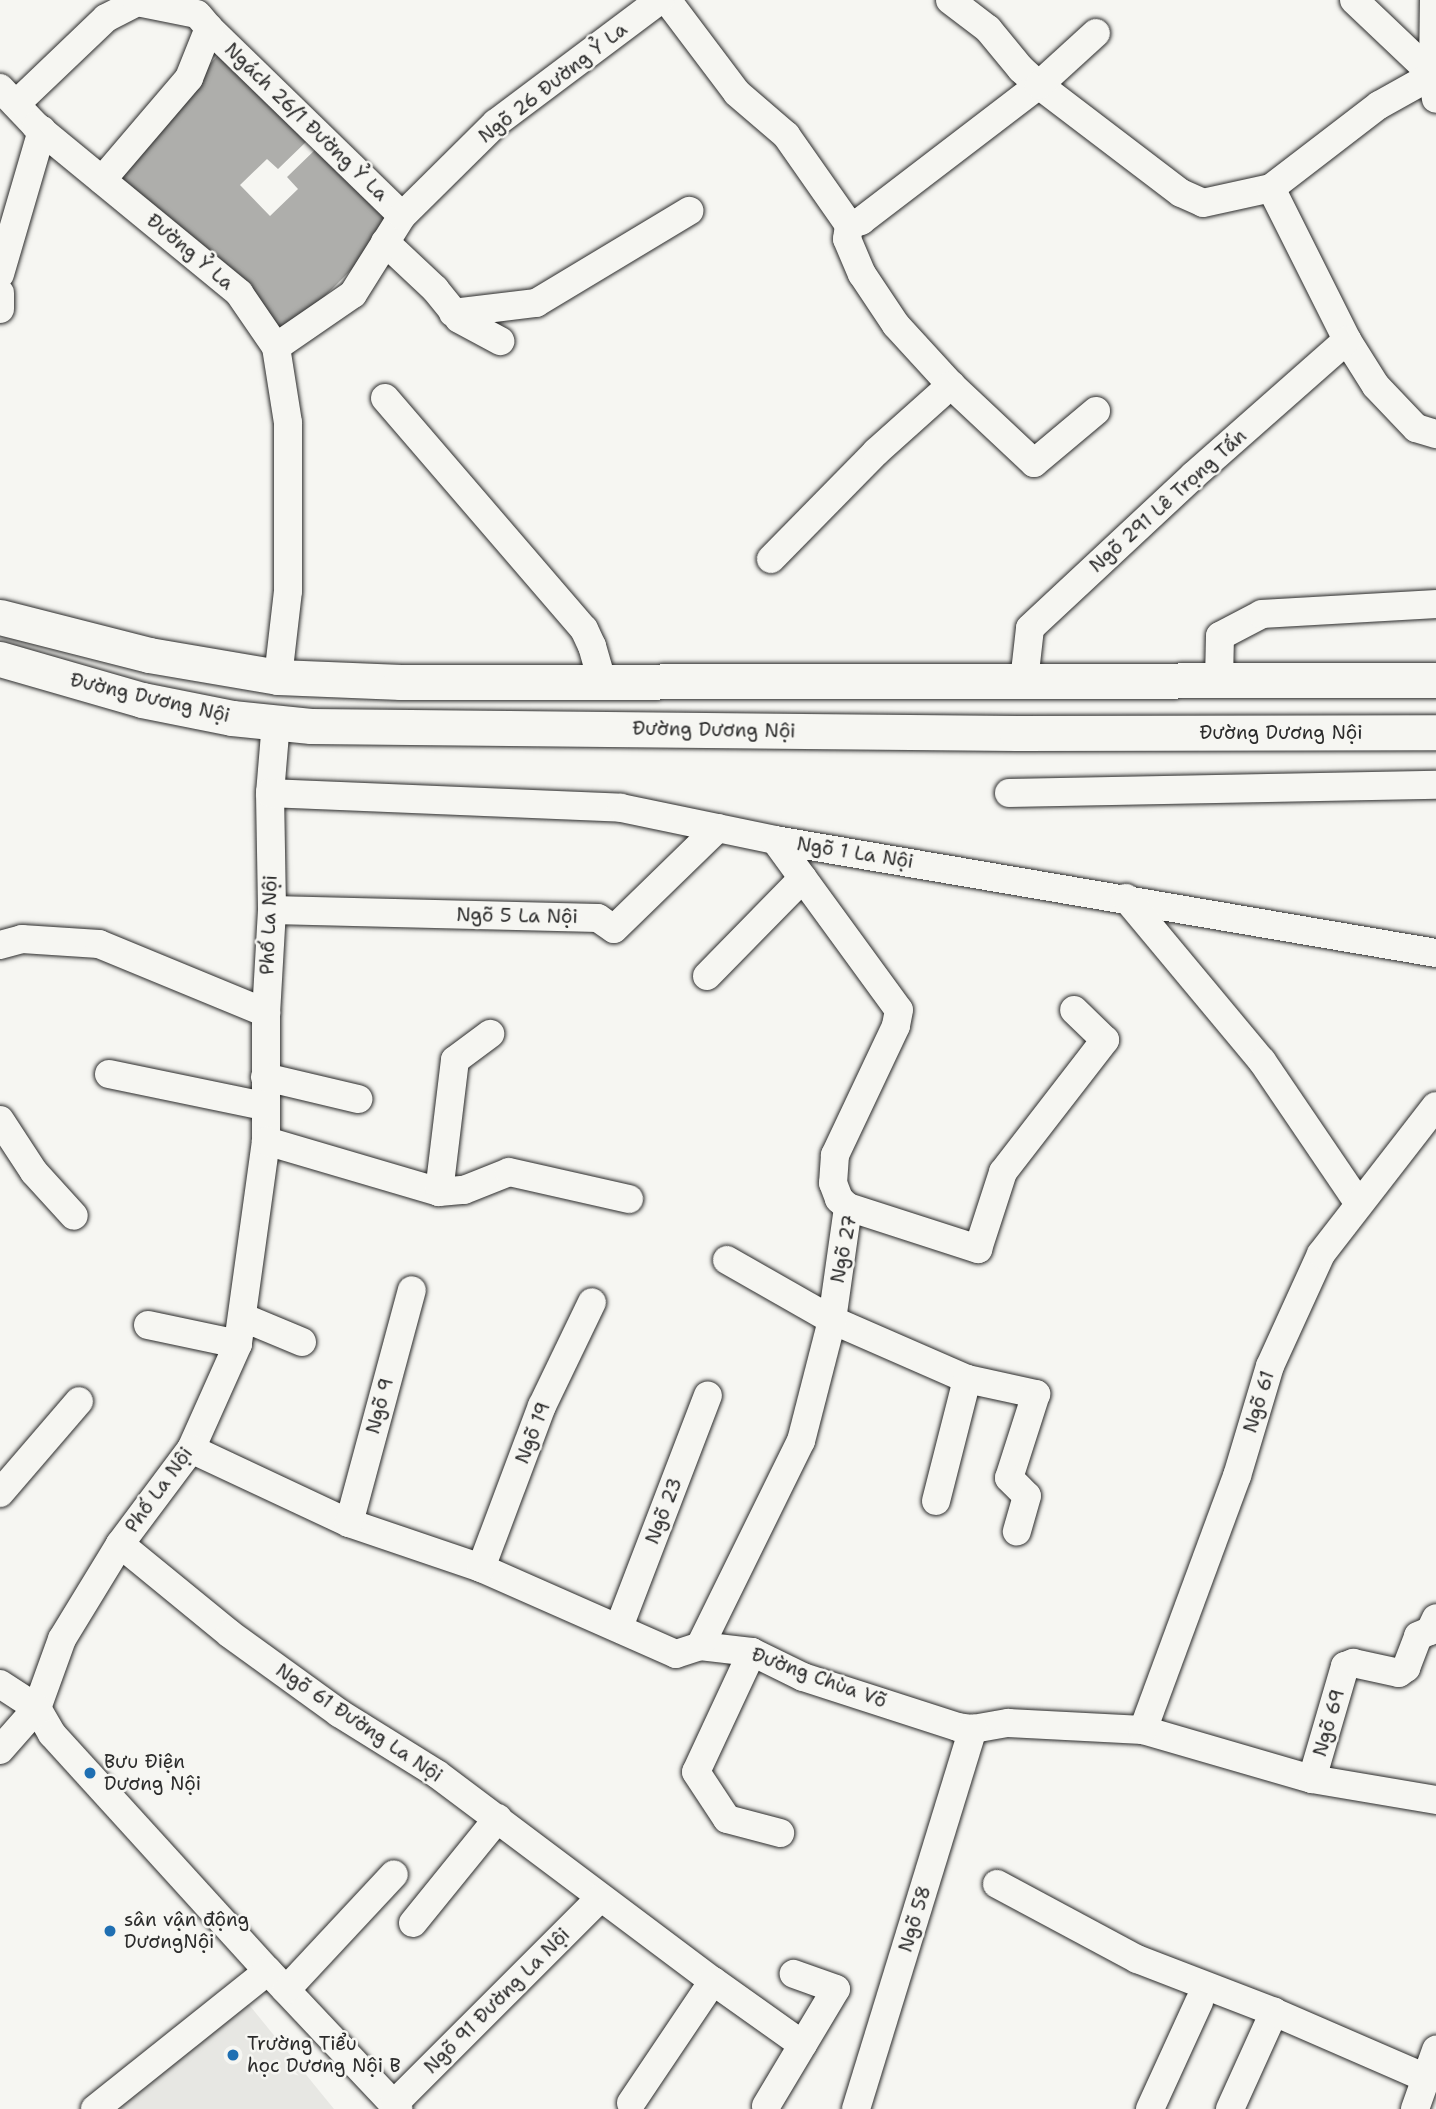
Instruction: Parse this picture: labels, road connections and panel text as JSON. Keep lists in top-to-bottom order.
{
  "streets": {
    "main road": ["Đường Dương Nội"],
    "street": [
      "Ngõ 26 Đường Ỷ La",
      "Ngách 26/1 Đường Ỷ La",
      "Đường Ỷ La",
      "Ngõ 291 Lê Trọng Tấn",
      "Ngõ 1 La Nội",
      "Ngõ 5 La Nội",
      "Phố La Nội",
      "Ngõ 27",
      "Ngõ 61",
      "Ngõ 9",
      "Ngõ 19",
      "Ngõ 23",
      "Đường Chùa Võ",
      "Ngõ 61 Đường La Nội",
      "Ngõ 69",
      "Ngõ 58",
      "Ngõ 91 Đường La Nội"
    ]
  },
  "crossings": [
    ["Ngõ 26 Đường Ỷ La", "Ngách 26/1 Đường Ỷ La"],
    ["Ngõ 26 Đường Ỷ La", "Đường Ỷ La"],
    ["Đường Dương Nội", "Phố La Nội"],
    ["Ngõ 1 La Nội", "Ngõ 5 La Nội"],
    ["Ngõ 1 La Nội", "Phố La Nội"],
    ["Ngõ 5 La Nội", "Phố La Nội"],
    ["Phố La Nội", "Đường Chùa Võ"],
    ["Phố La Nội", "Ngõ 61 Đường La Nội"],
    ["Ngõ 27", "Đường Chùa Võ"],
    ["Ngõ 61", "Đường Chùa Võ"],
    ["Ngõ 9", "Đường Chùa Võ"],
    ["Ngõ 19", "Đường Chùa Võ"],
    ["Ngõ 23", "Đường Chùa Võ"],
    ["Đường Chùa Võ", "Ngõ 69"],
    ["Đường Chùa Võ", "Ngõ 58"],
    ["Ngõ 61 Đường La Nội", "Ngõ 91 Đường La Nội"]
  ],
  "places": ["Bưu Điện Dương Nội", "sân vận động DươngNội", "Trường Tiểu học Dương Nội B"]
}
